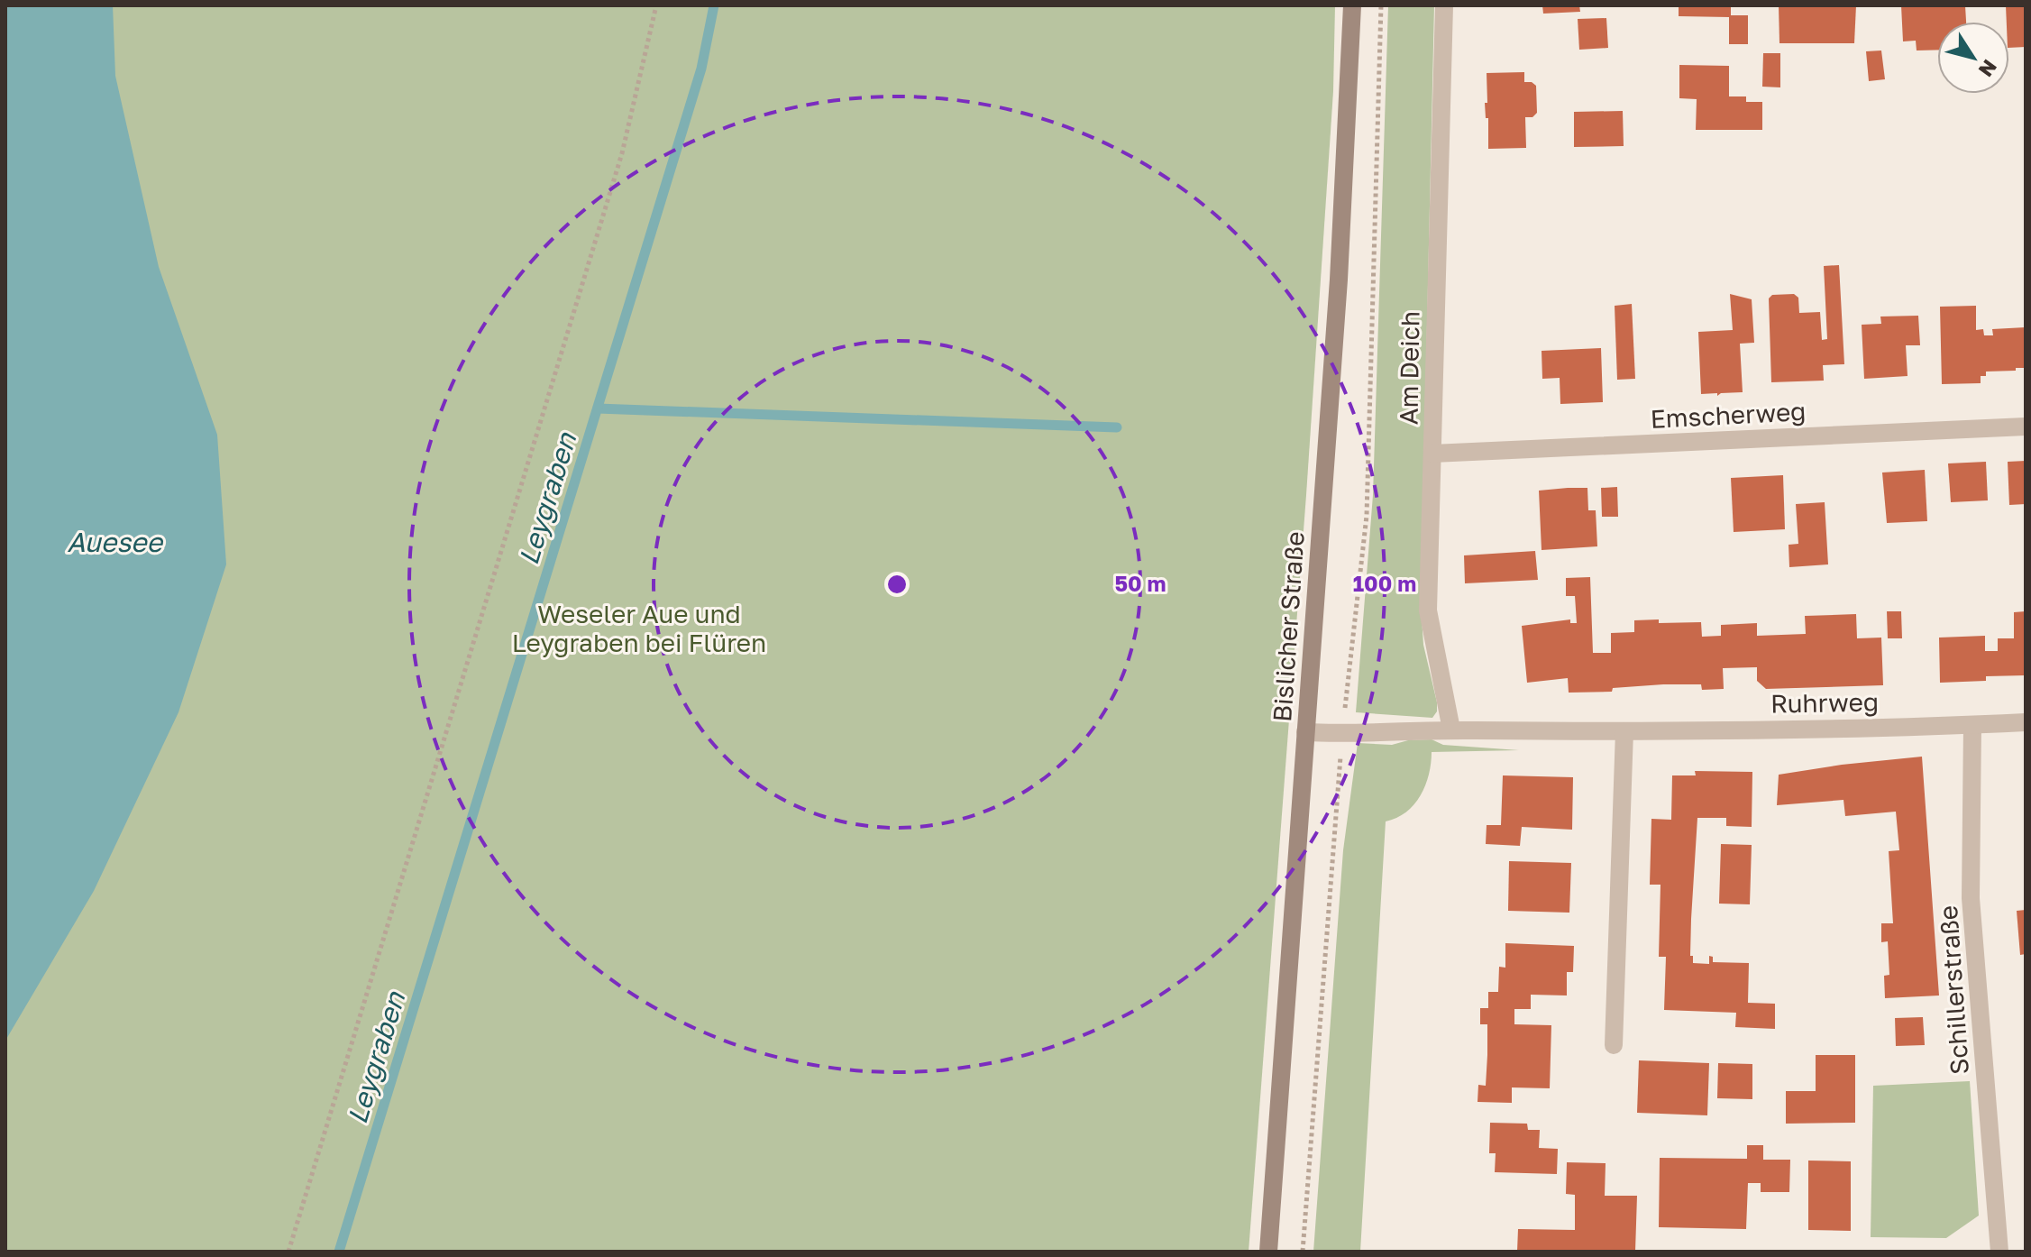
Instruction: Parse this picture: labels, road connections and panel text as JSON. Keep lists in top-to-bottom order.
{
  "streets": {
    "street": [
      "Am Deich",
      "Emscherweg",
      "Bislicher Straße",
      "Ruhrweg",
      "Schillerstraße"
    ]
  },
  "crossings": [
    ["Am Deich", "Emscherweg"],
    ["Am Deich", "Ruhrweg"],
    ["Bislicher Straße", "Ruhrweg"],
    ["Ruhrweg", "Schillerstraße"]
  ],
  "water": ["Leygraben", "Auesee"],
  "parks": ["Weseler Aue und Leygraben bei Flüren"],
  "north": "bottom right",
  "rings": ["50 m", "100 m"]
}
